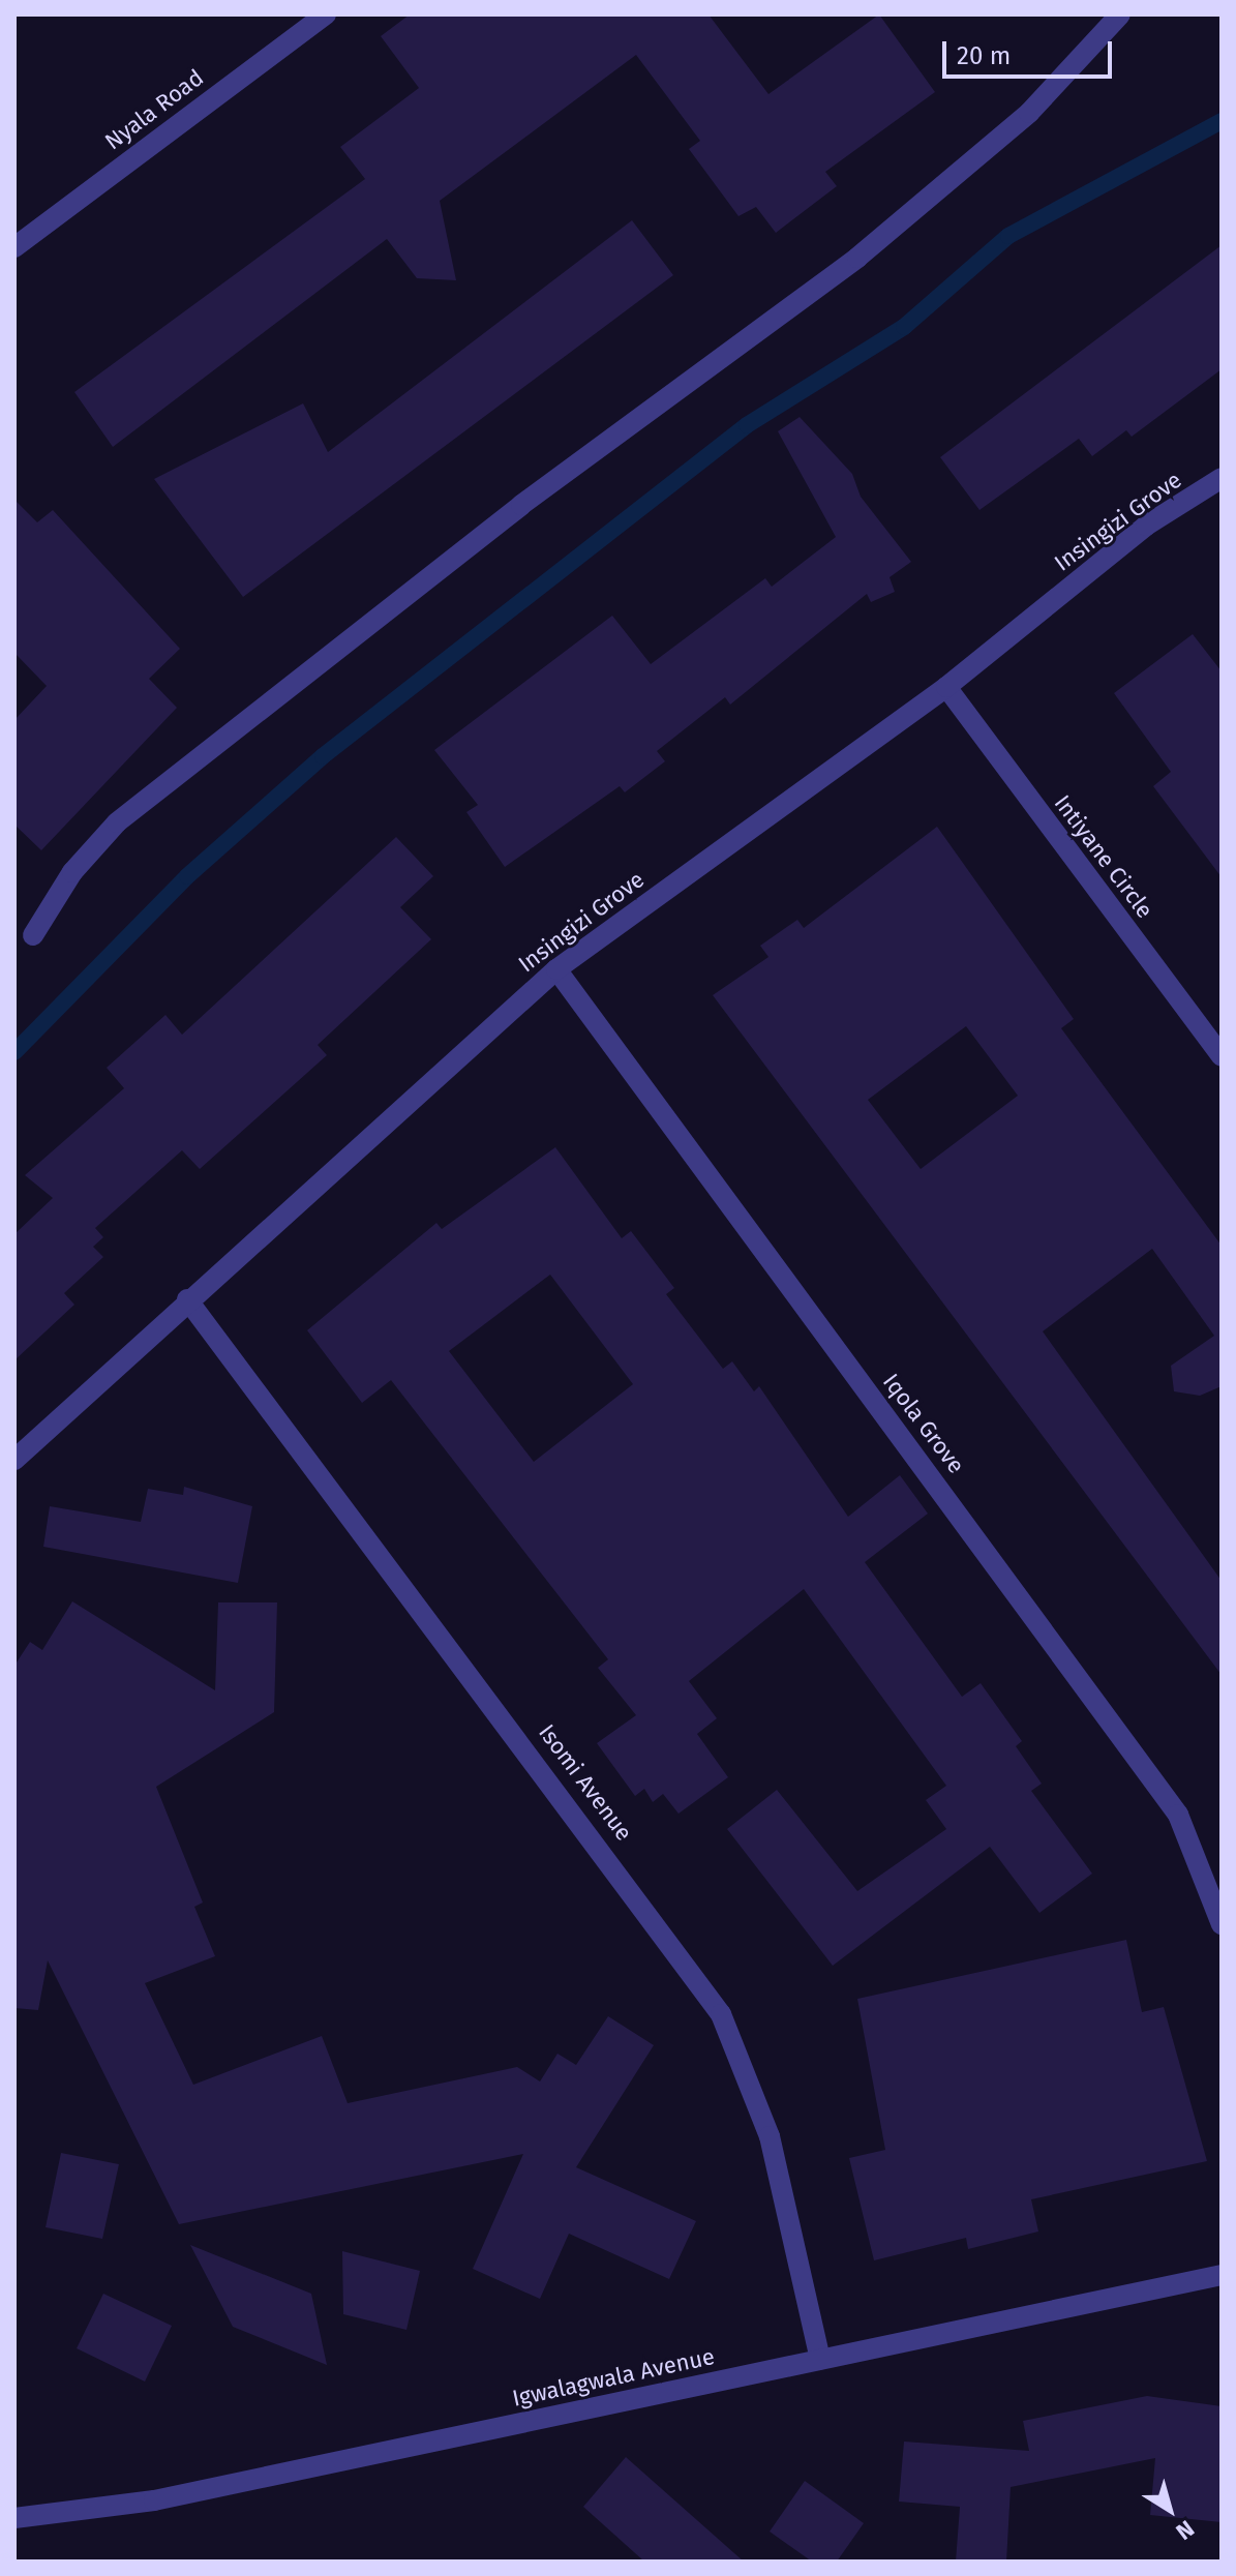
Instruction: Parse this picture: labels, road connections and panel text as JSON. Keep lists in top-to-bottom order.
{
  "streets": {
    "street": [
      "Nyala Road",
      "Insingizi Grove",
      "Intiyane Circle",
      "Iqola Grove",
      "Isomi Avenue",
      "Igwalagwala Avenue"
    ]
  },
  "crossings": [
    ["Insingizi Grove", "Intiyane Circle"],
    ["Insingizi Grove", "Iqola Grove"],
    ["Insingizi Grove", "Isomi Avenue"],
    ["Isomi Avenue", "Igwalagwala Avenue"]
  ],
  "scale_bar": "20 m",
  "north": "bottom right"
}
